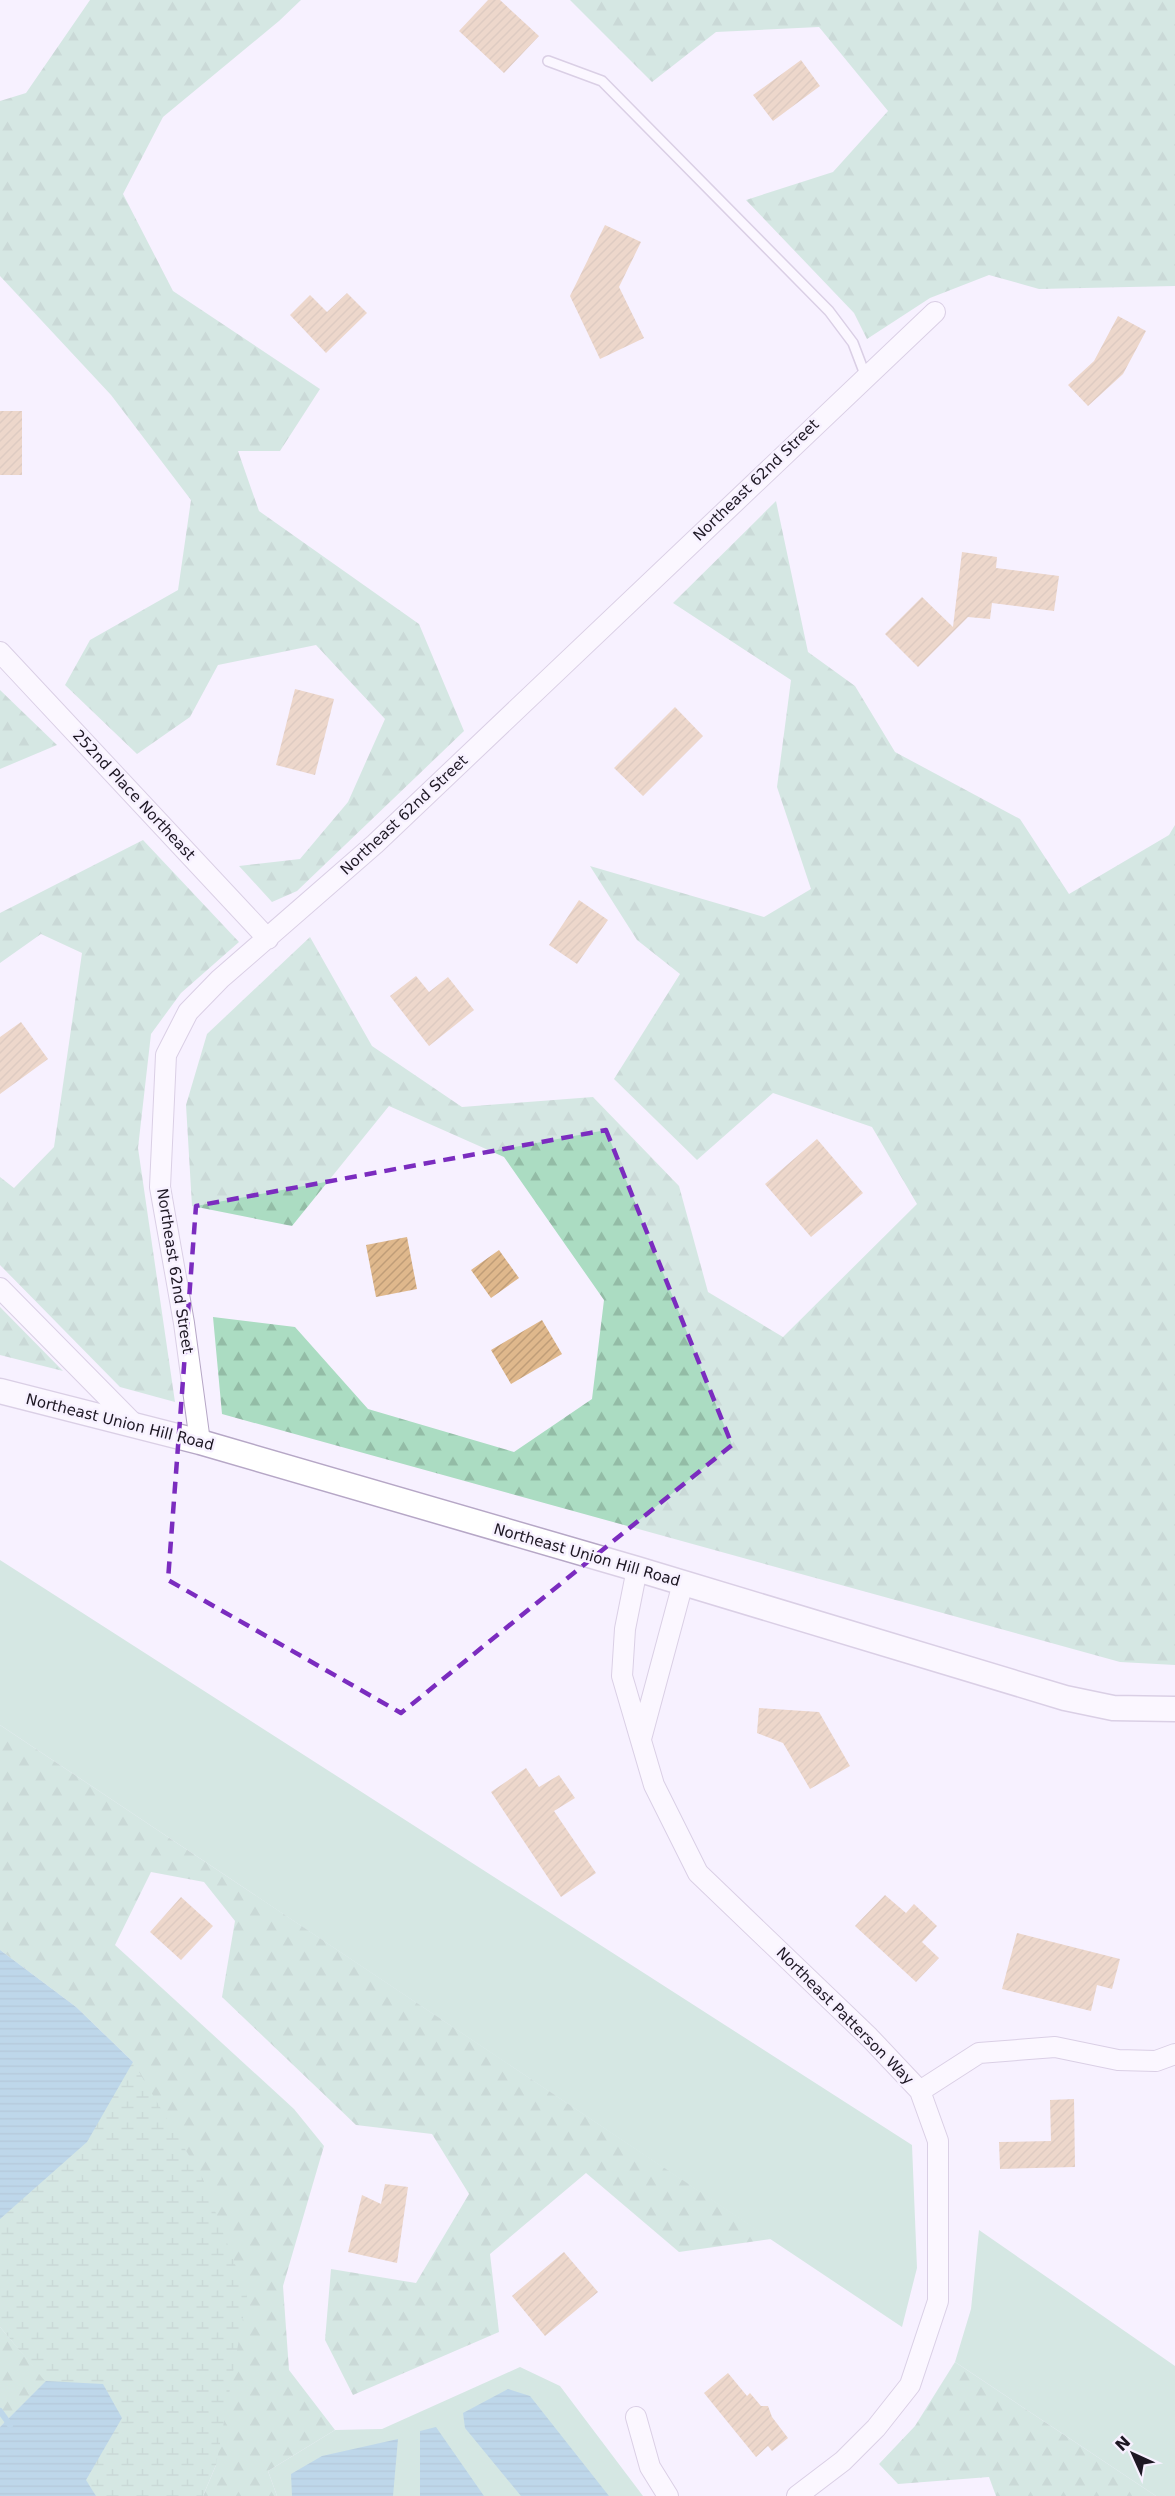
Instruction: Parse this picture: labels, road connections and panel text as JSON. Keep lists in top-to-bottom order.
{
  "streets": {
    "street": [
      "Northeast 62nd Street",
      "252nd Place Northeast",
      "Northeast Union Hill Road",
      "Northeast Patterson Way"
    ]
  },
  "crossings": [
    ["Northeast 62nd Street", "252nd Place Northeast"],
    ["Northeast 62nd Street", "Northeast Union Hill Road"],
    ["Northeast Union Hill Road", "Northeast Patterson Way"]
  ],
  "north": "top left"
}
